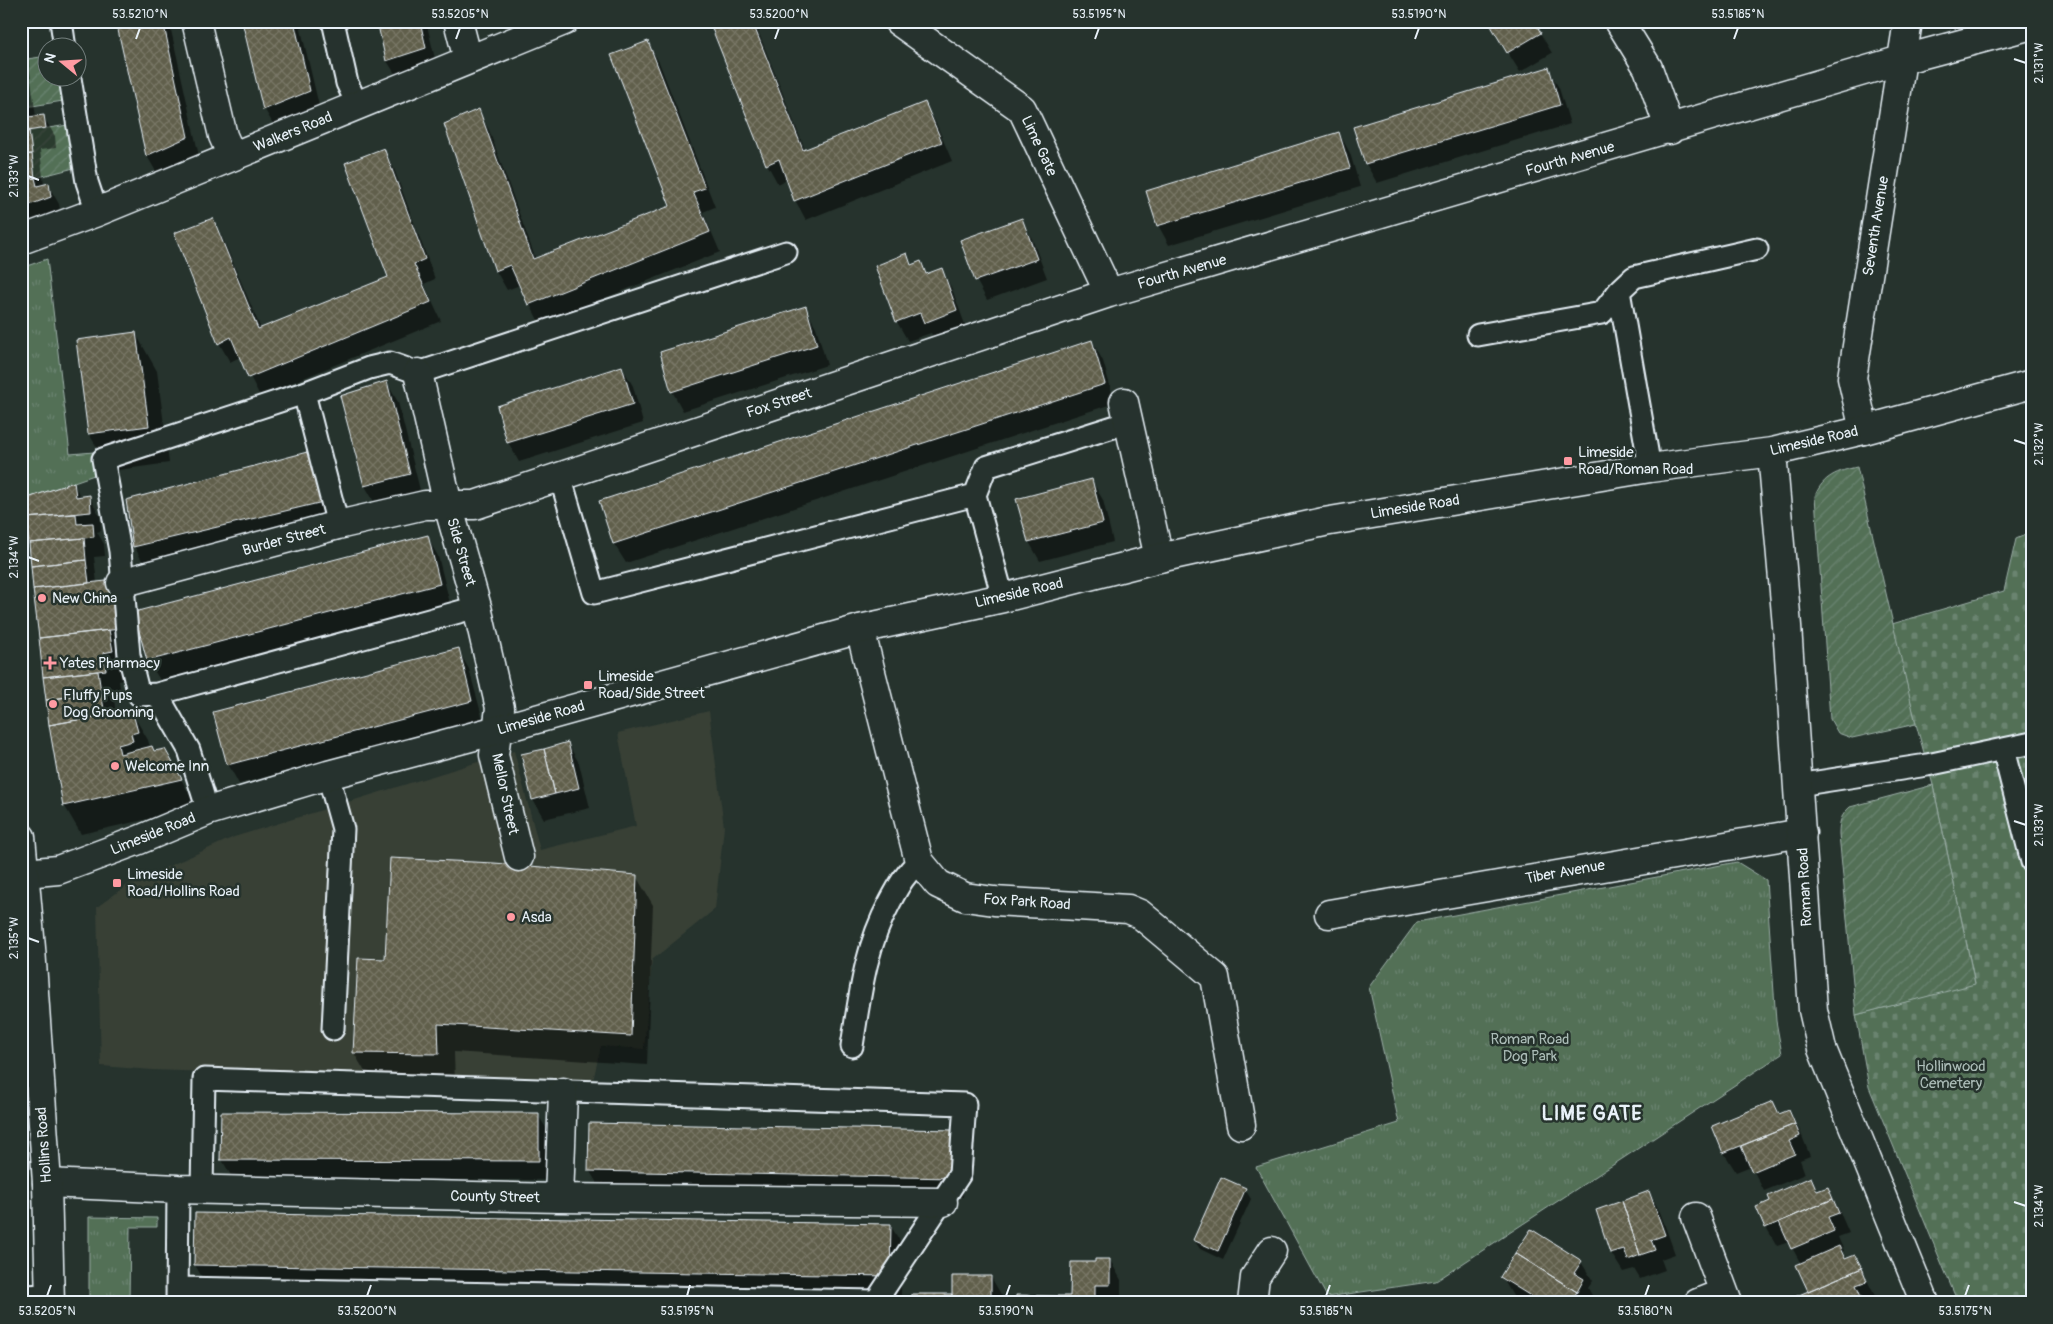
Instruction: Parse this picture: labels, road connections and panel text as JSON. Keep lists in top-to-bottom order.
{
  "streets": {
    "street": [
      "Walkers Road",
      "Lime Gate",
      "Fourth Avenue",
      "Seventh Avenue",
      "Fox Street",
      "Limeside Road",
      "Burder Street",
      "Side Street",
      "Mellor Street",
      "Tiber Avenue",
      "Roman Road",
      "Fox Park Road",
      "Hollins Road",
      "County Street"
    ]
  },
  "crossings": [
    ["Lime Gate", "Fourth Avenue"],
    ["Lime Gate", "Fox Street"],
    ["Fourth Avenue", "Seventh Avenue"],
    ["Fourth Avenue", "Fox Street"],
    ["Seventh Avenue", "Limeside Road"],
    ["Fox Street", "Burder Street"],
    ["Fox Street", "Side Street"],
    ["Limeside Road", "Side Street"],
    ["Limeside Road", "Mellor Street"],
    ["Limeside Road", "Roman Road"],
    ["Limeside Road", "Fox Park Road"],
    ["Limeside Road", "Hollins Road"],
    ["Burder Street", "Side Street"],
    ["Side Street", "Mellor Street"],
    ["Tiber Avenue", "Roman Road"],
    ["Hollins Road", "County Street"]
  ],
  "districts": ["LIME GATE"],
  "parks": ["Roman Road Dog Park", "Hollinwood Cemetery"],
  "places": {
    "transit": ["Limeside Road/Roman Road", "Limeside Road/Side Street", "Limeside Road/Hollins Road"],
    "other": [
      "New China",
      "Fluffy Pups Dog Grooming",
      "Welcome Inn",
      "Asda"
    ],
    "health": ["Yates Pharmacy"]
  },
  "north": "left",
  "coordinates": [
    "53.5210°N",
    "53.5205°N",
    "53.5200°N",
    "53.5195°N",
    "53.5190°N",
    "53.5185°N",
    "2.131°W",
    "2.133°W",
    "2.132°W",
    "2.134°W",
    "2.135°W",
    "53.5180°N",
    "53.5175°N"
  ]
}
